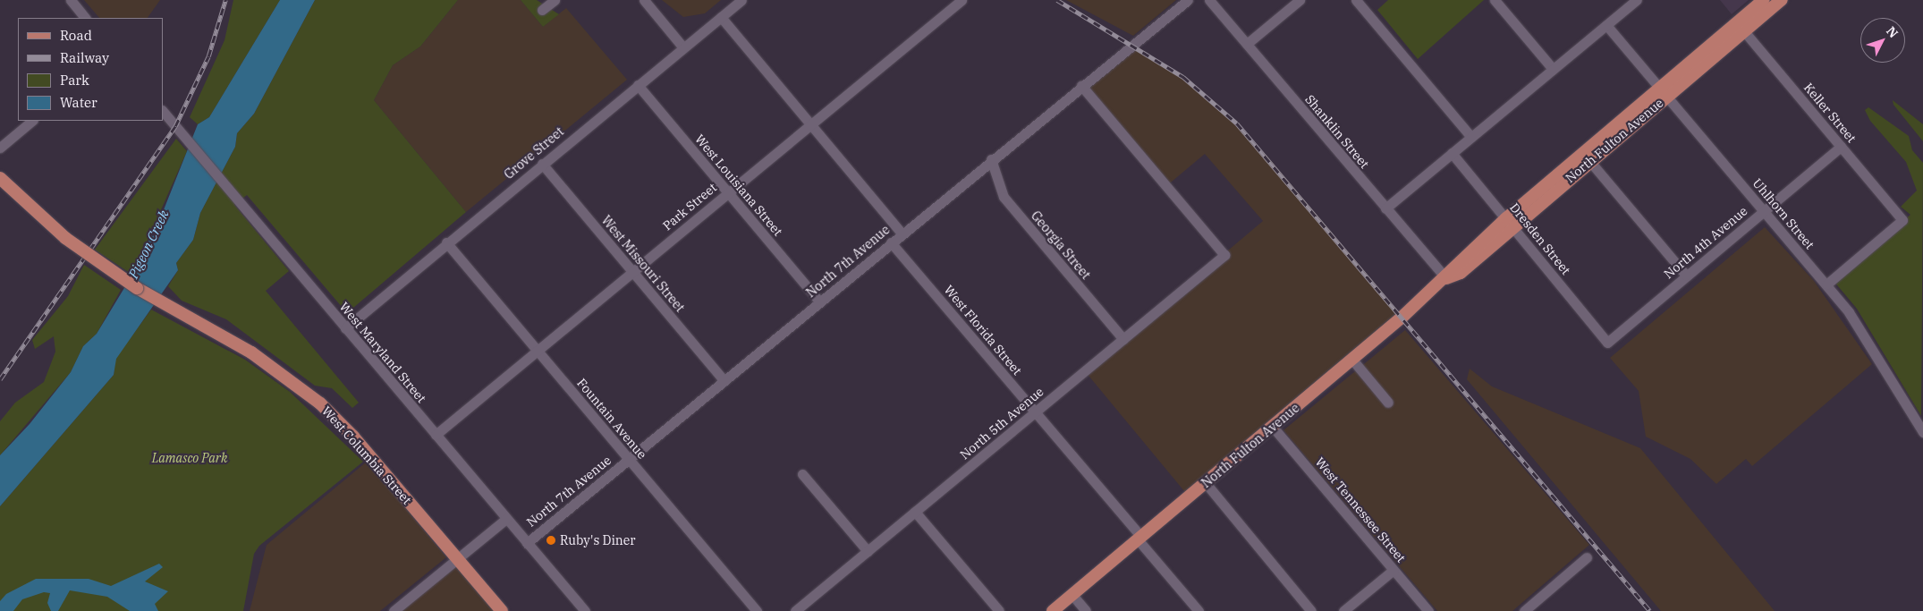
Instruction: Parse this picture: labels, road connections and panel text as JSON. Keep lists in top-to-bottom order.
{
  "streets": {
    "main road": ["North Fulton Avenue", "West Columbia Street"],
    "street": [
      "Keller Street",
      "Shanklin Street",
      "Grove Street",
      "West Louisiana Street",
      "Park Street",
      "Uhlhorn Street",
      "Dresden Street",
      "North 4th Avenue",
      "Georgia Street",
      "North 7th Avenue",
      "West Missouri Street",
      "West Florida Street",
      "West Maryland Street",
      "Fountain Avenue",
      "North 5th Avenue",
      "West Tennessee Street"
    ]
  },
  "crossings": [
    ["Keller Street", "North Fulton Avenue"],
    ["Keller Street", "Uhlhorn Street"],
    ["Keller Street", "North 4th Avenue"],
    ["Shanklin Street", "North Fulton Avenue"],
    ["North Fulton Avenue", "Uhlhorn Street"],
    ["North Fulton Avenue", "Dresden Street"],
    ["North Fulton Avenue", "West Florida Street"],
    ["North Fulton Avenue", "West Tennessee Street"],
    ["Grove Street", "West Louisiana Street"],
    ["Grove Street", "West Missouri Street"],
    ["Grove Street", "West Maryland Street"],
    ["Grove Street", "Fountain Avenue"],
    ["West Louisiana Street", "Park Street"],
    ["West Louisiana Street", "North 7th Avenue"],
    ["Park Street", "West Missouri Street"],
    ["Park Street", "West Maryland Street"],
    ["Park Street", "Fountain Avenue"],
    ["Uhlhorn Street", "North 4th Avenue"],
    ["Dresden Street", "North 4th Avenue"],
    ["Georgia Street", "North 7th Avenue"],
    ["Georgia Street", "North 5th Avenue"],
    ["North 7th Avenue", "West Missouri Street"],
    ["North 7th Avenue", "West Florida Street"],
    ["North 7th Avenue", "West Maryland Street"],
    ["North 7th Avenue", "Fountain Avenue"],
    ["North 7th Avenue", "North 5th Avenue"],
    ["North 7th Avenue", "West Columbia Street"],
    ["West Florida Street", "North 5th Avenue"]
  ],
  "water": ["Pigeon Creek"],
  "parks": ["Lamasco Park"],
  "places": ["Ruby's Diner"],
  "legend": [
    "Road",
    "Railway",
    "Park",
    "Water"
  ],
  "north": "top right"
}
